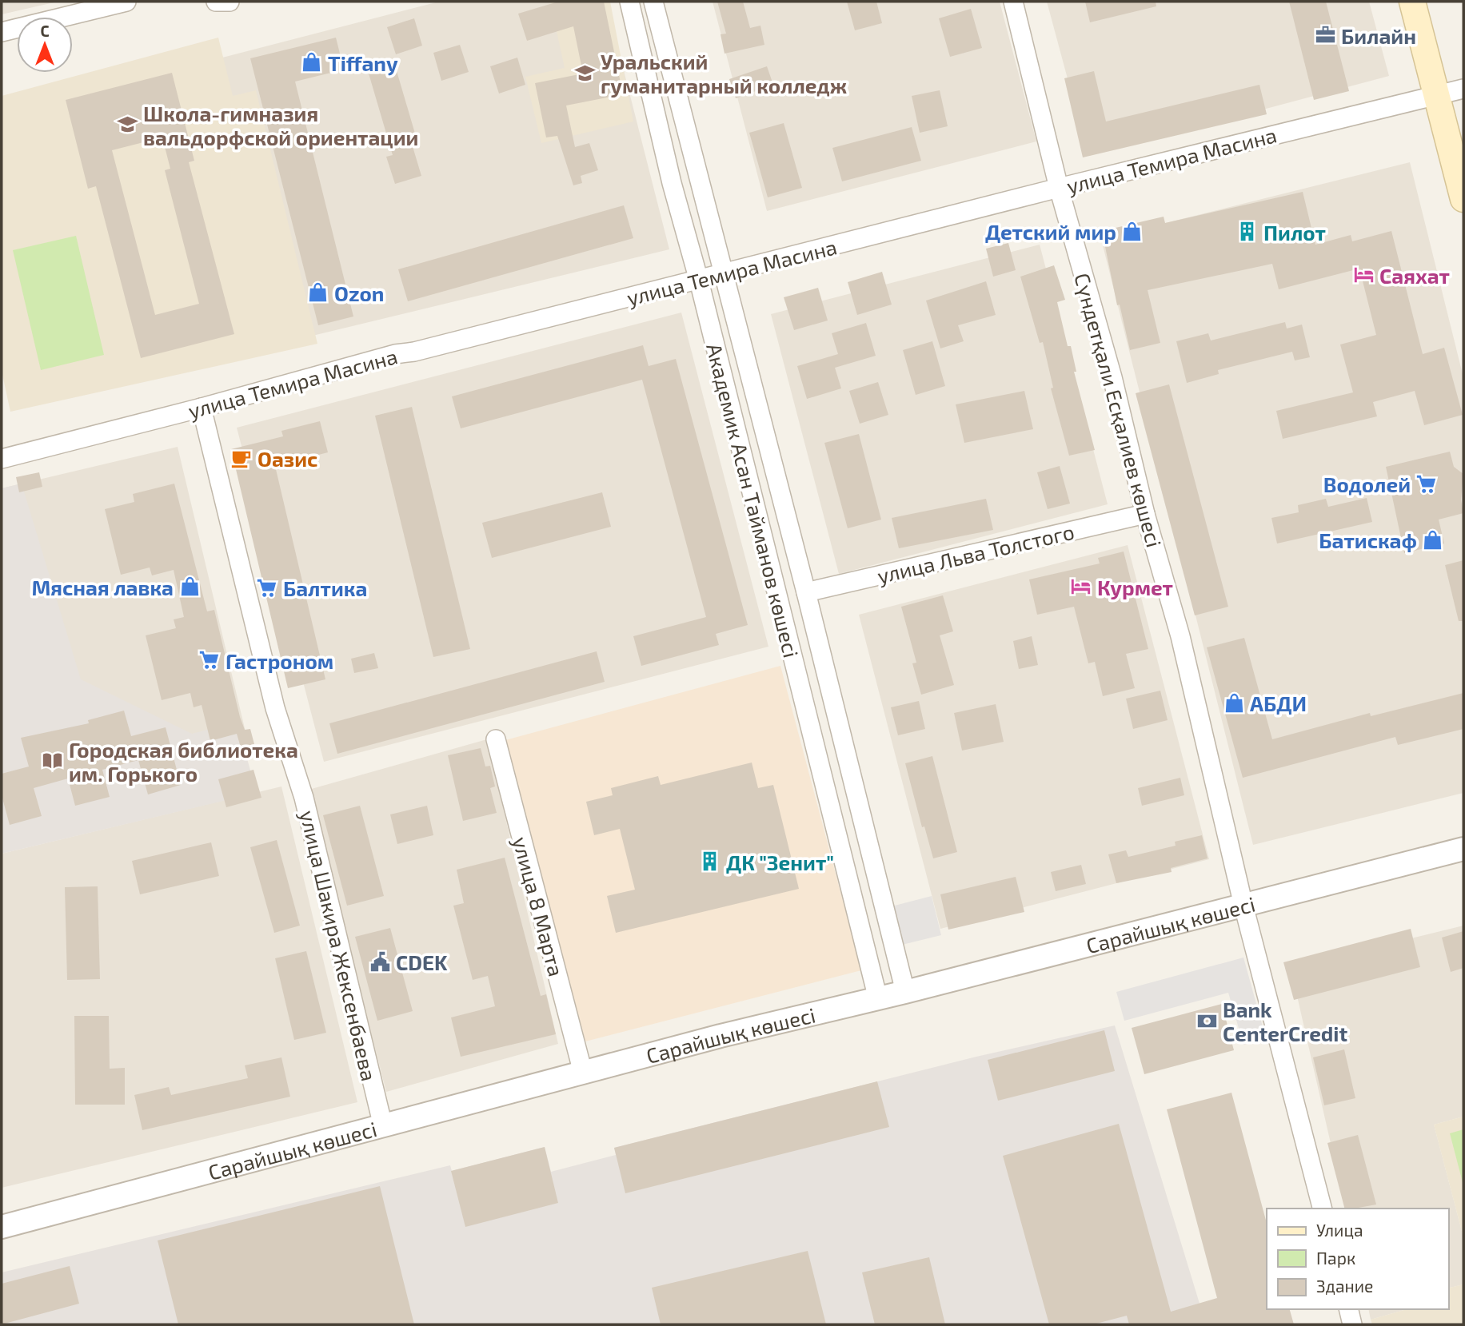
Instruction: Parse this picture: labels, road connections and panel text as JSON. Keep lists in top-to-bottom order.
{
  "streets": {
    "street": [
      "улица Темира Масина",
      "Сүндетқали Есқалиев көшесі",
      "Академик Асан Тайманов көшесі",
      "улица Льва Толстого",
      "улица 8 Марта",
      "Сарайшық көшесі",
      "улица Шакира Жексенбаева"
    ]
  },
  "crossings": [
    ["улица Темира Масина", "Сүндетқали Есқалиев көшесі"],
    ["улица Темира Масина", "Академик Асан Тайманов көшесі"],
    ["улица Темира Масина", "улица Шакира Жексенбаева"],
    ["Сүндетқали Есқалиев көшесі", "улица Льва Толстого"],
    ["Сүндетқали Есқалиев көшесі", "Сарайшық көшесі"],
    ["Академик Асан Тайманов көшесі", "улица Льва Толстого"],
    ["Академик Асан Тайманов көшесі", "Сарайшық көшесі"],
    ["улица 8 Марта", "Сарайшық көшесі"],
    ["Сарайшық көшесі", "улица Шакира Жексенбаева"]
  ],
  "places": {
    "office": ["Билайн"],
    "shop": [
      "Tiffany",
      "Детский мир",
      "Ozon",
      "Батискаф",
      "Мясная лавка",
      "АБДИ"
    ],
    "school or university": ["Уральский гуманитарный колледж", "Школа-гимназия вальдорфской ориентации"],
    "building": ["Пилот", "ДК \"Зенит\""],
    "hotel": ["Саяхат", "Курмет"],
    "cafe": ["Оазис"],
    "supermarket": ["Водолей", "Балтика", "Гастроном"],
    "library": ["Городская библиотека им. Горького"],
    "public building": ["CDEK"],
    "bank": ["Bank CenterCredit"]
  },
  "legend": ["Улица", "Парк", "Здание"],
  "north": "top"
}
